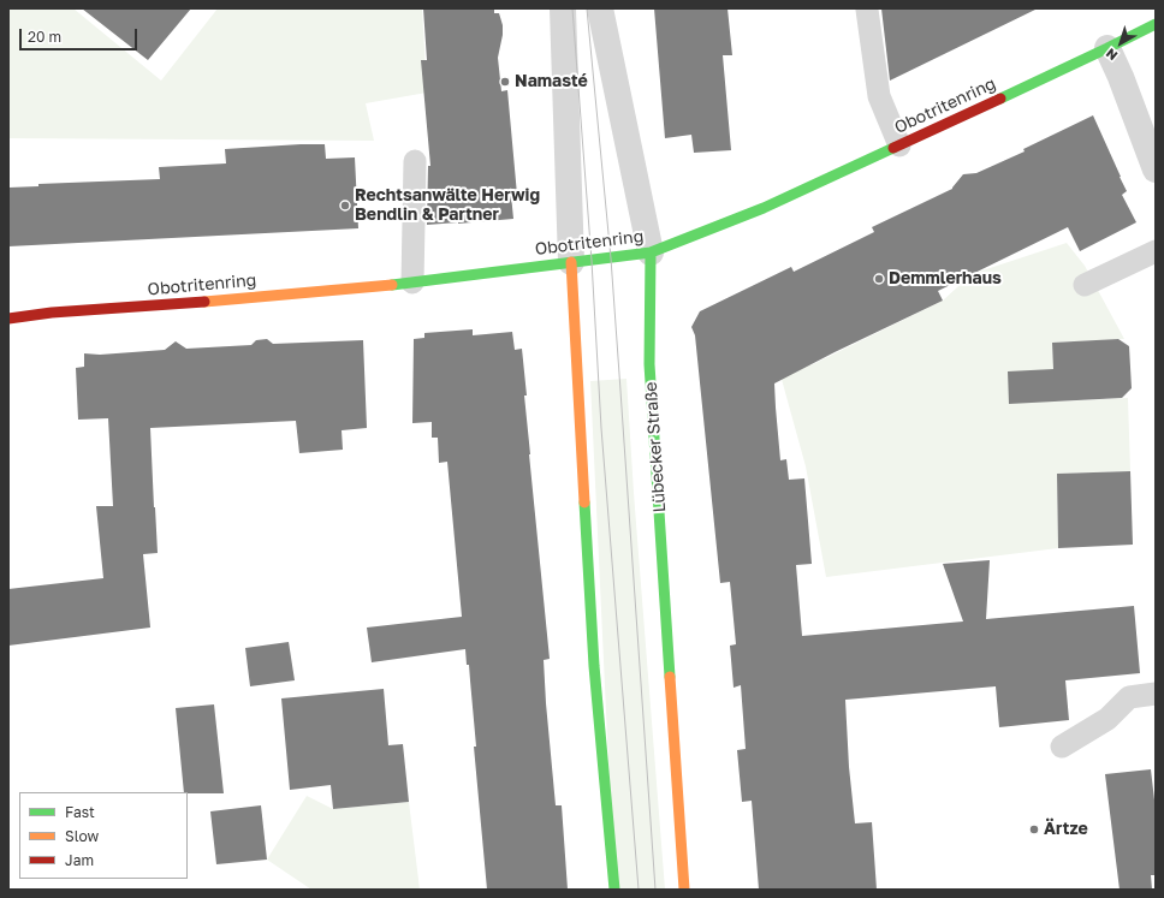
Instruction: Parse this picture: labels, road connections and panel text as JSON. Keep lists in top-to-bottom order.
{
  "streets": {
    "street": ["Obotritenring", "Lübecker Straße"]
  },
  "crossings": [
    ["Obotritenring", "Lübecker Straße"]
  ],
  "places": [
    "Namasté",
    "Rechtsanwälte Herwig Bendlin & Partner",
    "Demmlerhaus",
    "Ärtze"
  ],
  "legend": ["Fast", "Slow", "Jam"],
  "scale_bar": "20 m",
  "north": "bottom left"
}
